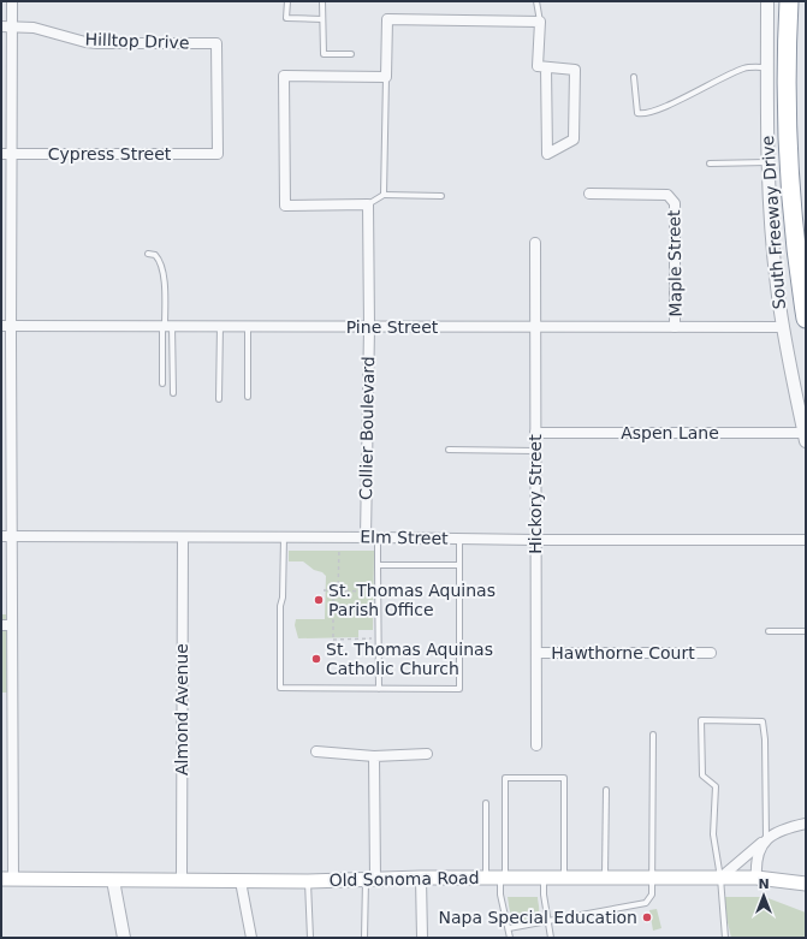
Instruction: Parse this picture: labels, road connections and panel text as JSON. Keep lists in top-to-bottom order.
{
  "streets": {
    "main road": ["Old Sonoma Road"],
    "street": [
      "Hilltop Drive",
      "Cypress Street",
      "South Freeway Drive",
      "Maple Street",
      "Pine Street",
      "Collier Boulevard",
      "Aspen Lane",
      "Hickory Street",
      "Elm Street",
      "Hawthorne Court",
      "Almond Avenue"
    ]
  },
  "crossings": [
    ["Hilltop Drive", "Cypress Street"],
    ["South Freeway Drive", "Pine Street"],
    ["South Freeway Drive", "Aspen Lane"],
    ["Maple Street", "Pine Street"],
    ["Pine Street", "Collier Boulevard"],
    ["Pine Street", "Hickory Street"],
    ["Collier Boulevard", "Elm Street"],
    ["Aspen Lane", "Hickory Street"],
    ["Hickory Street", "Elm Street"],
    ["Hickory Street", "Hawthorne Court"],
    ["Elm Street", "Almond Avenue"],
    ["Almond Avenue", "Old Sonoma Road"]
  ],
  "places": ["St. Thomas Aquinas Parish Office", "St. Thomas Aquinas Catholic Church", "Napa Special Education"],
  "north": "top"
}
